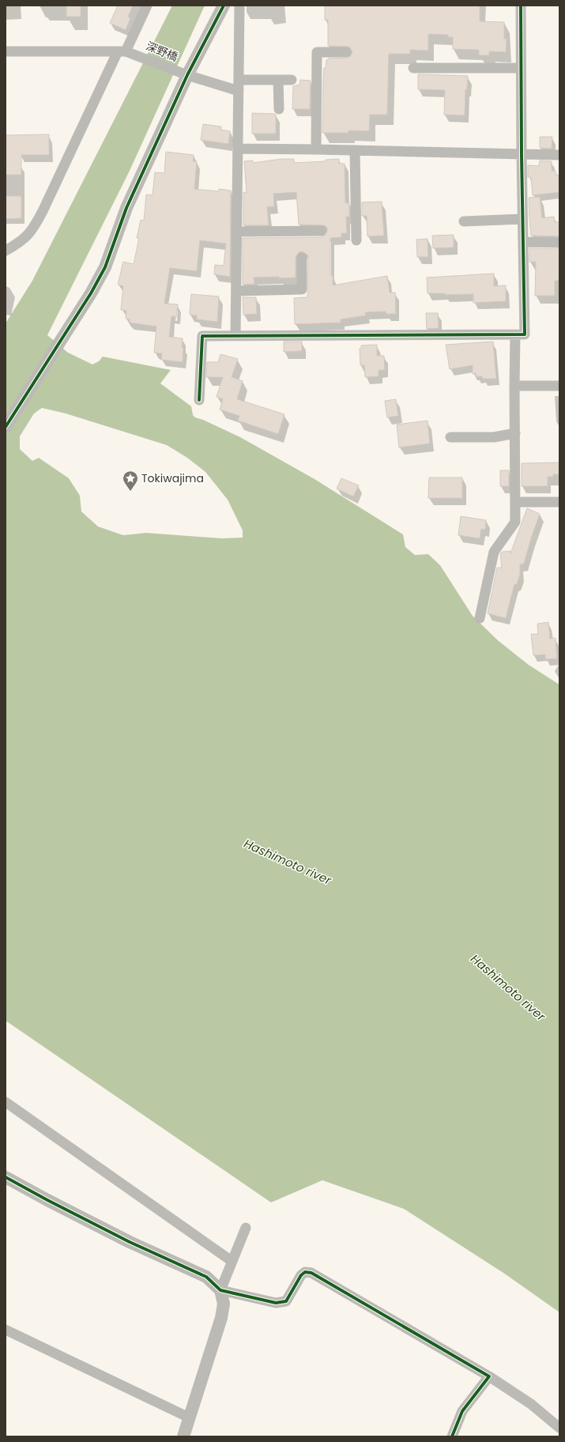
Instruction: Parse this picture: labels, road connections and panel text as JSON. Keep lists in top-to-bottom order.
{
  "streets": {
    "street": ["深野橋"]
  },
  "water": ["Hashimoto river"],
  "places": {
    "place": ["Tokiwajima"]
  }
}
